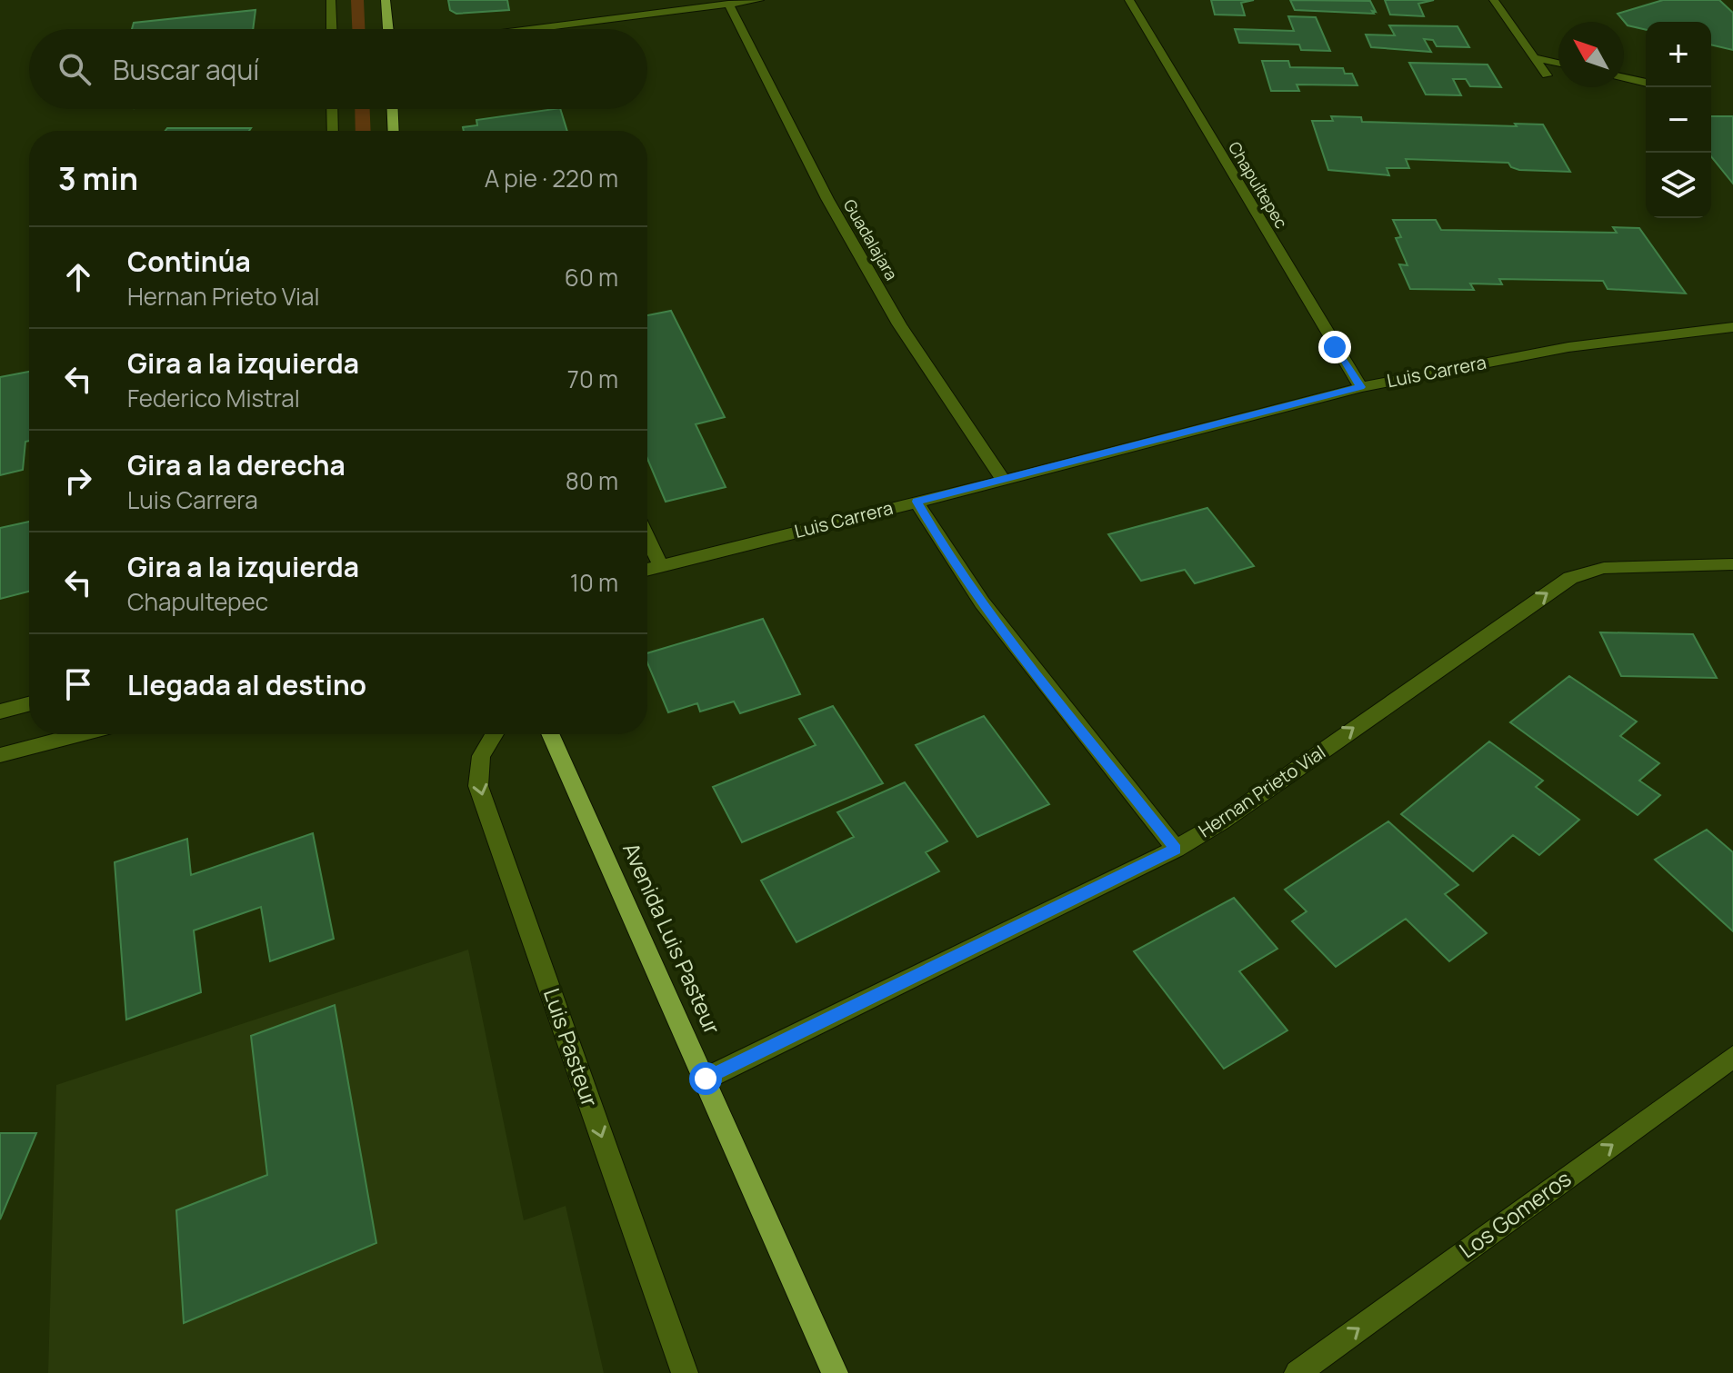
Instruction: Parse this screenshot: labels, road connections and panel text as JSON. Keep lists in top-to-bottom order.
{
  "streets": {
    "main road": ["Avenida Luis Pasteur"],
    "street": [
      "Chapultepec",
      "Guadalajara",
      "Luis Carrera",
      "Hernan Prieto Vial",
      "Luis Pasteur",
      "Los Gomeros"
    ]
  },
  "crossings": [
    ["Chapultepec", "Luis Carrera"],
    ["Guadalajara", "Luis Carrera"],
    ["Hernan Prieto Vial", "Avenida Luis Pasteur"]
  ],
  "one_way": ["Hernan Prieto Vial", "Luis Pasteur", "Los Gomeros"],
  "north": "top left",
  "page": {
    "map_buttons": ["+", "−"],
    "search": "Buscar aquí",
    "heading": ["3 min", "A pie · 220 m"],
    "list": [
      ["Continúa", "Hernan Prieto Vial", "60 m"],
      ["Gira a la izquierda", "Federico Mistral", "70 m"],
      ["Gira a la derecha", "Luis Carrera", "80 m"],
      ["Gira a la izquierda", "Chapultepec", "10 m"],
      "Llegada al destino"
    ]
  }
}
